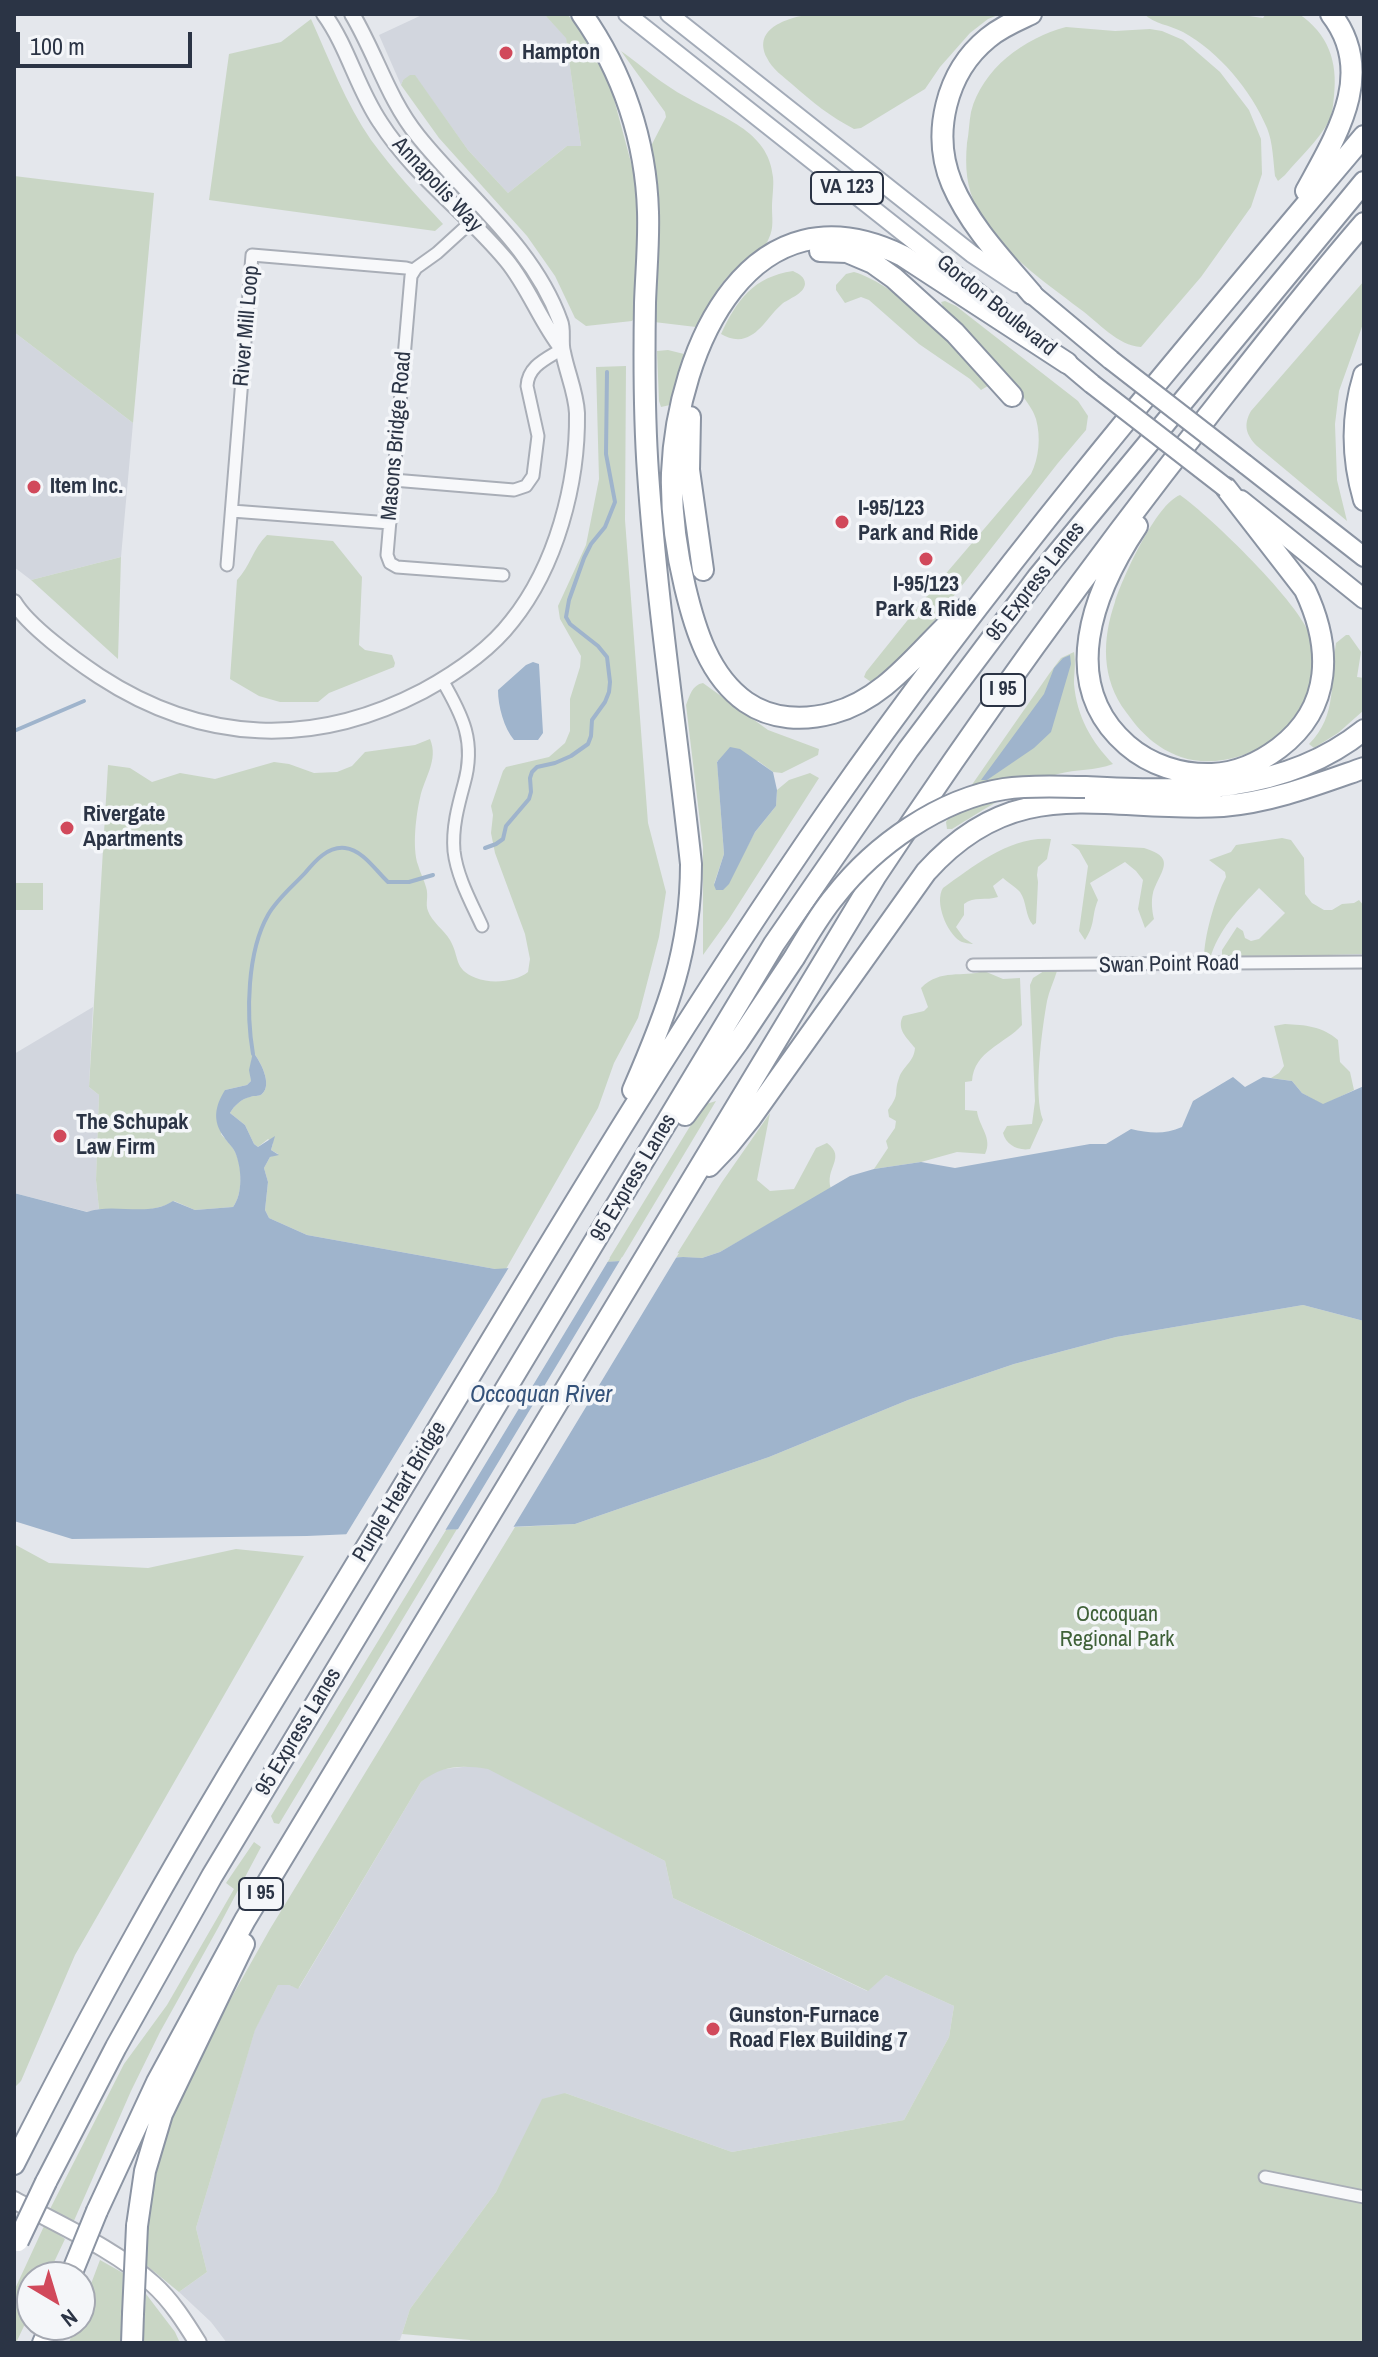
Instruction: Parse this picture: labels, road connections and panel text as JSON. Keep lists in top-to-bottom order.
{
  "streets": {
    "highway": [
      "VA 123",
      "Gordon Boulevard",
      "95 Express Lanes",
      "I 95",
      "Purple Heart Bridge"
    ],
    "street": [
      "Annapolis Way",
      "River Mill Loop",
      "Masons Bridge Road",
      "Swan Point Road"
    ]
  },
  "crossings": [
    ["River Mill Loop", "Masons Bridge Road"]
  ],
  "water": ["Occoquan River"],
  "parks": ["Occoquan Regional Park"],
  "places": [
    "Hampton",
    "Item Inc.",
    "I-95/123 Park and Ride",
    "I-95/123 Park & Ride",
    "Rivergate Apartments",
    "The Schupak Law Firm",
    "Gunston-Furnace Road Flex Building 7"
  ],
  "scale_bar": "100 m",
  "north": "bottom right"
}
